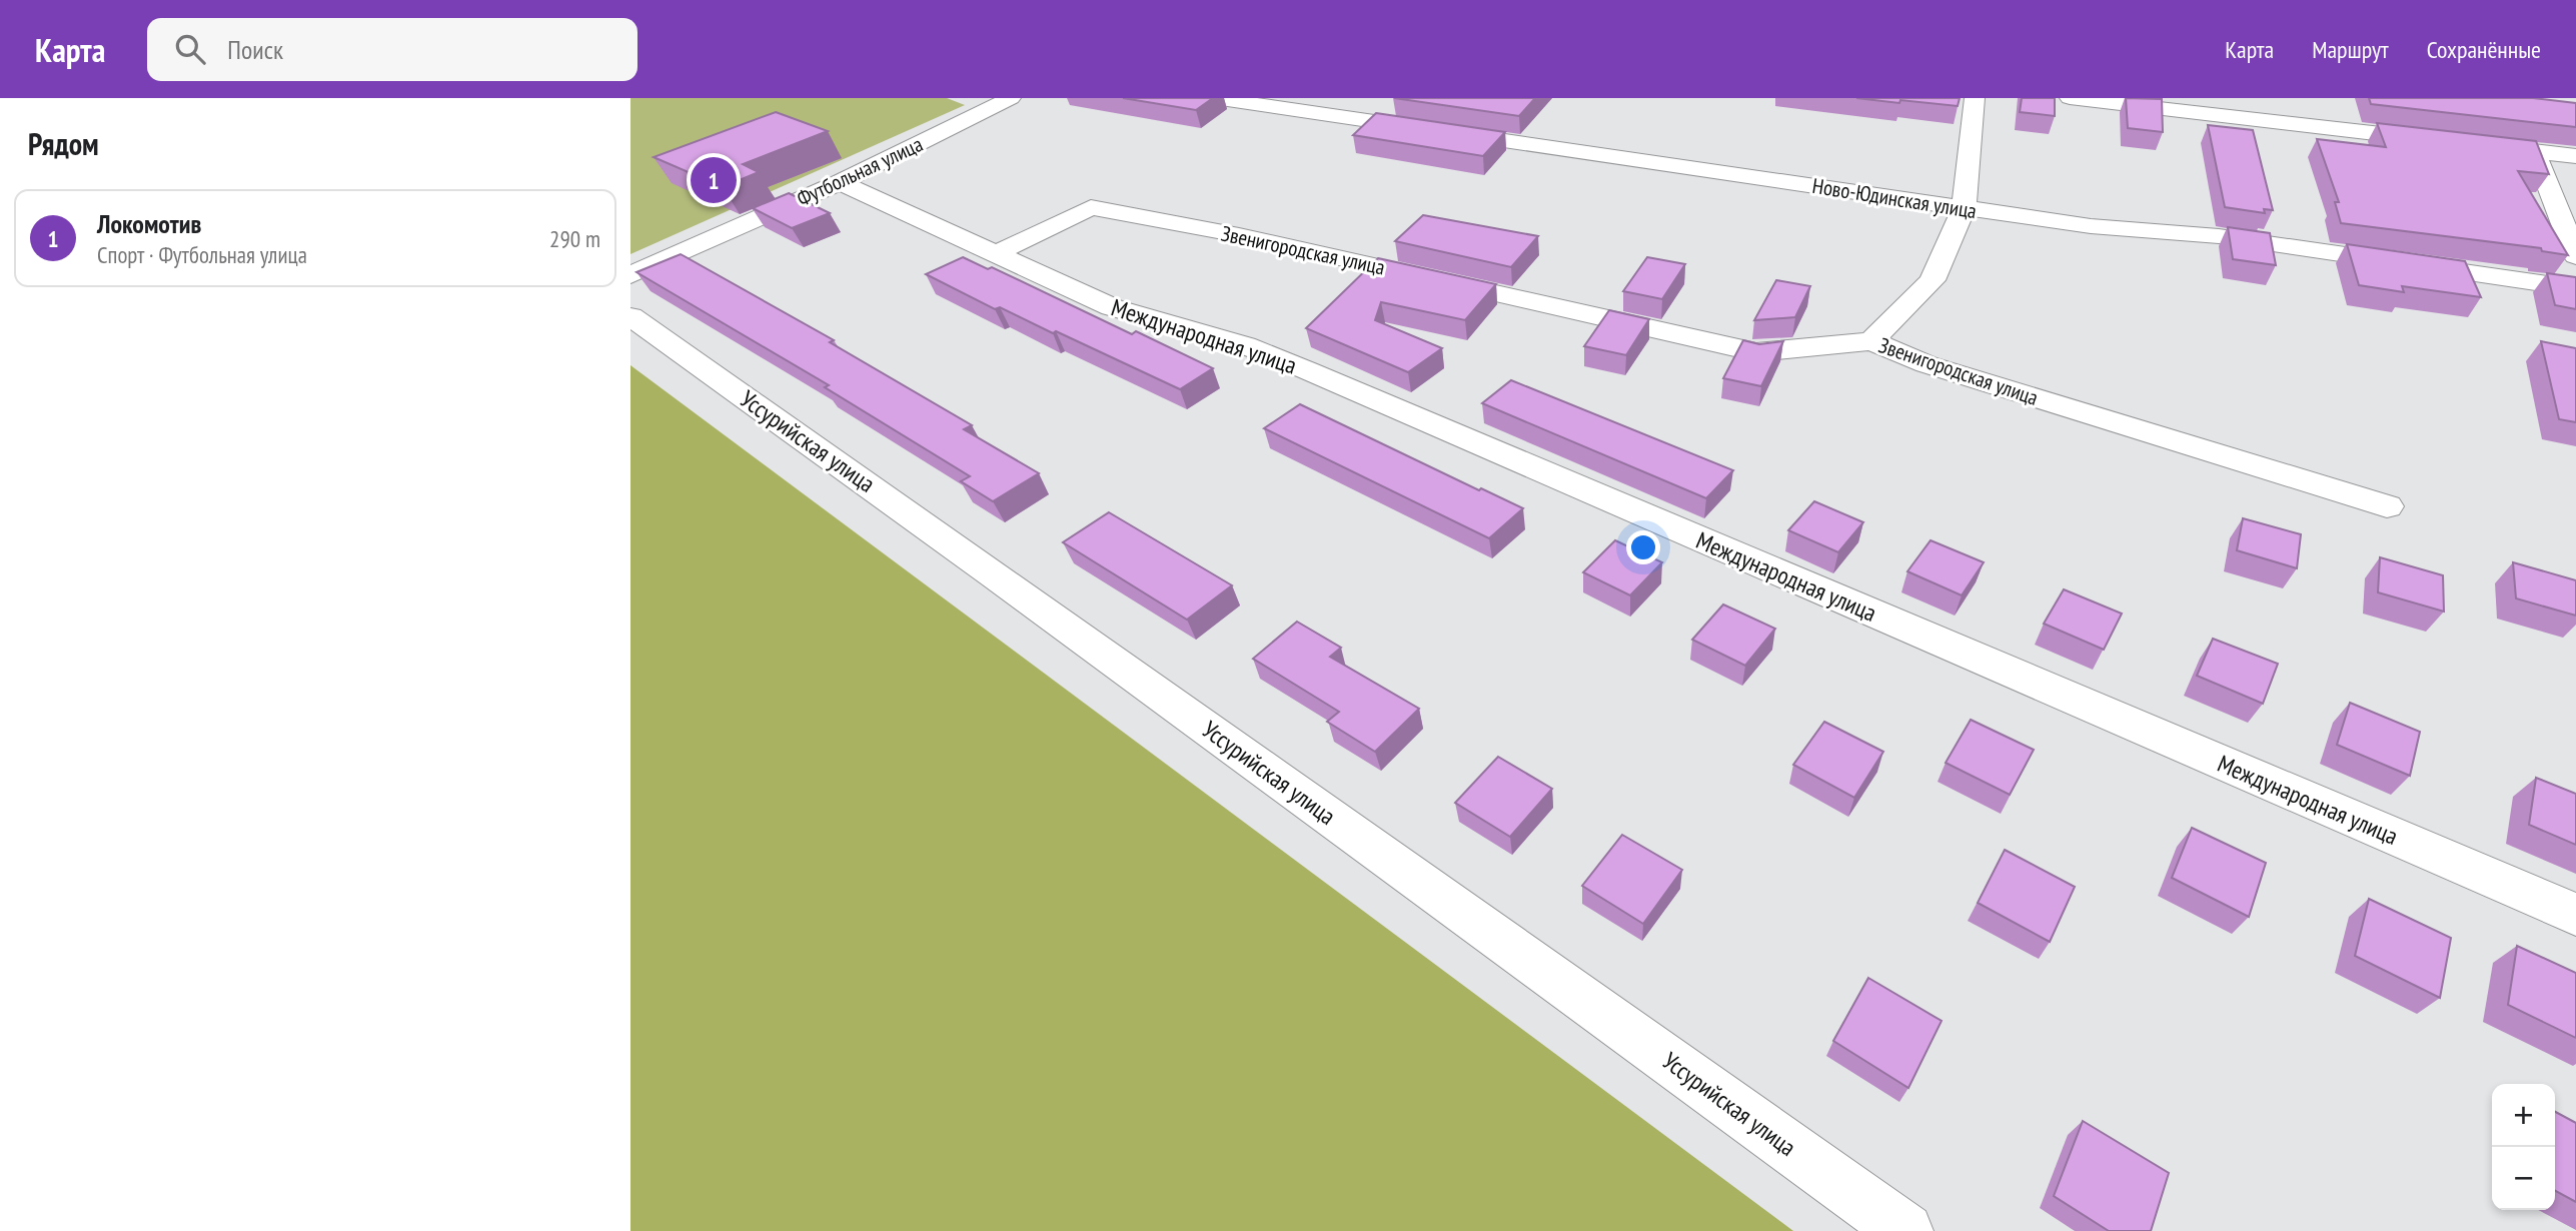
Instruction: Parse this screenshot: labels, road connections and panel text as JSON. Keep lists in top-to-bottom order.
{
  "streets": {
    "street": [
      "Футбольная улица",
      "Ново-Юдинская улица",
      "Звенигородская улица",
      "Международная улица",
      "Уссурийская улица"
    ]
  },
  "crossings": [
    ["Футбольная улица", "Международная улица"],
    ["Звенигородская улица", "Международная улица"]
  ],
  "page": {
    "header": "Карта",
    "search": "Поиск",
    "nav": ["Карта", "Маршрут", "Сохранённые"],
    "heading": "Рядом",
    "pins": "1",
    "list": [
      {
        "mark": "1",
        "name": "Локомотив",
        "note": "Спорт · Футбольная улица",
        "value": "290 m"
      }
    ],
    "map_buttons": ["+", "−"]
  }
}
